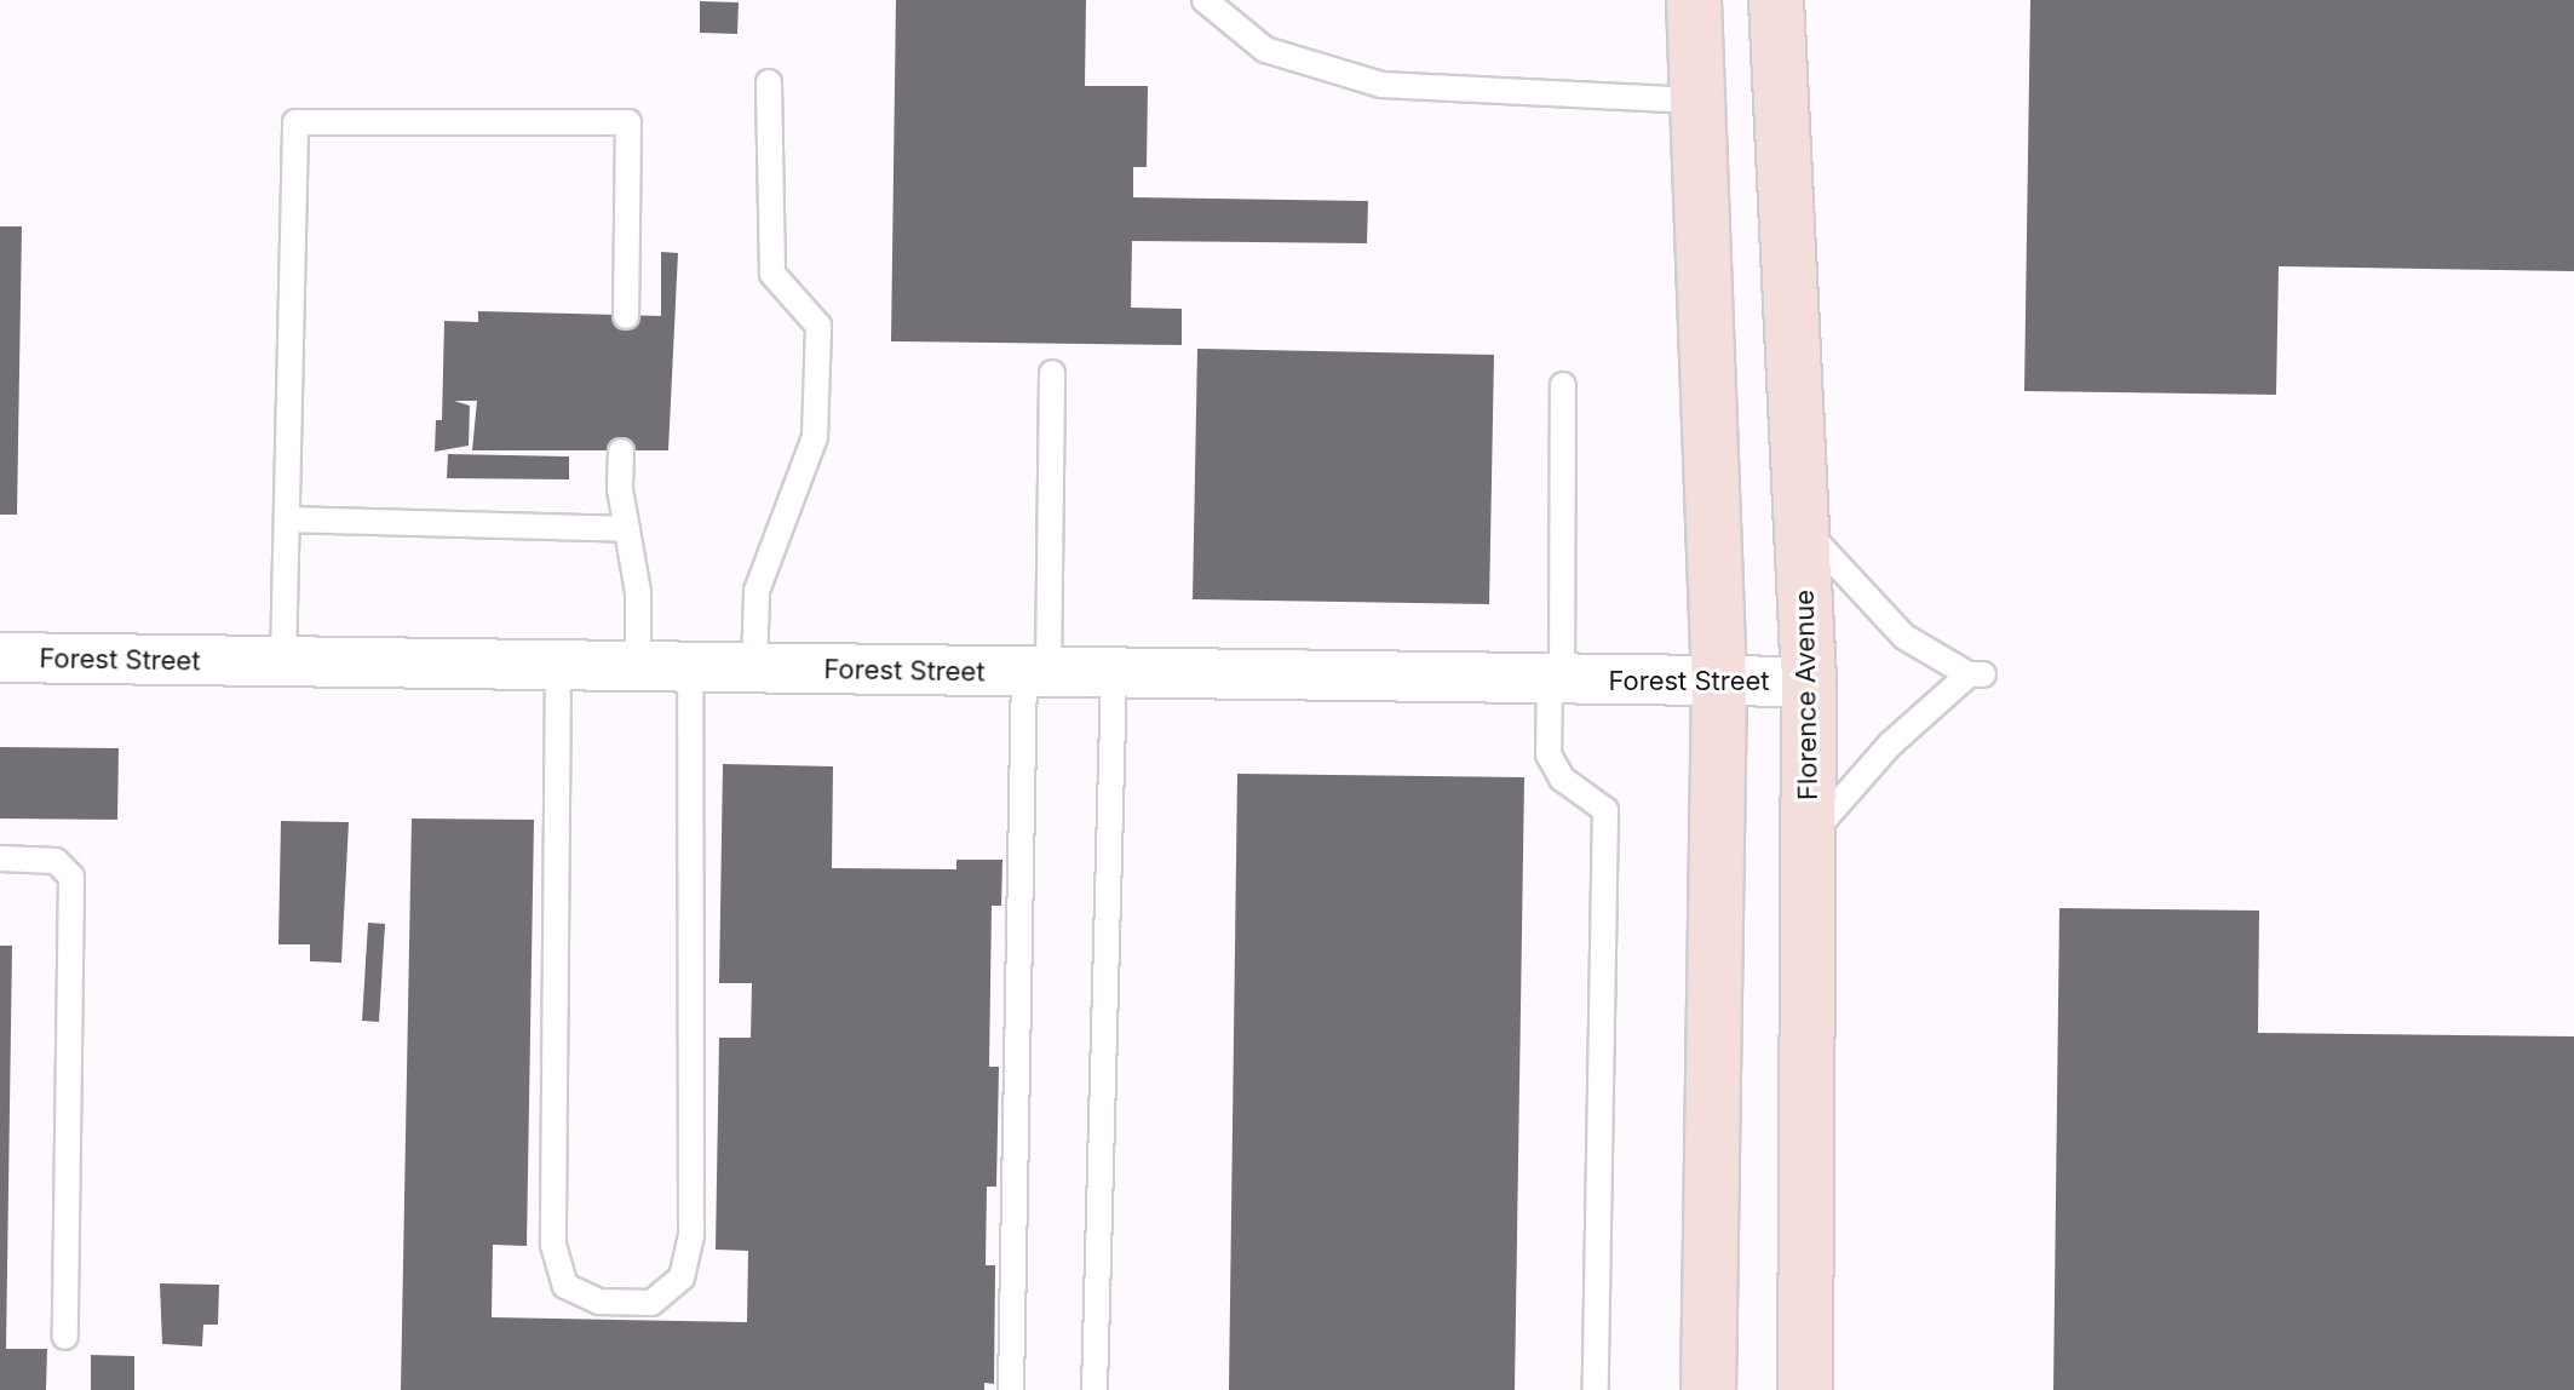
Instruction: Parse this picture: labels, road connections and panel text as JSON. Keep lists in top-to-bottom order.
{
  "streets": {
    "main road": ["Florence Avenue"],
    "street": ["Forest Street"]
  },
  "crossings": [
    ["Forest Street", "Florence Avenue"]
  ]
}
